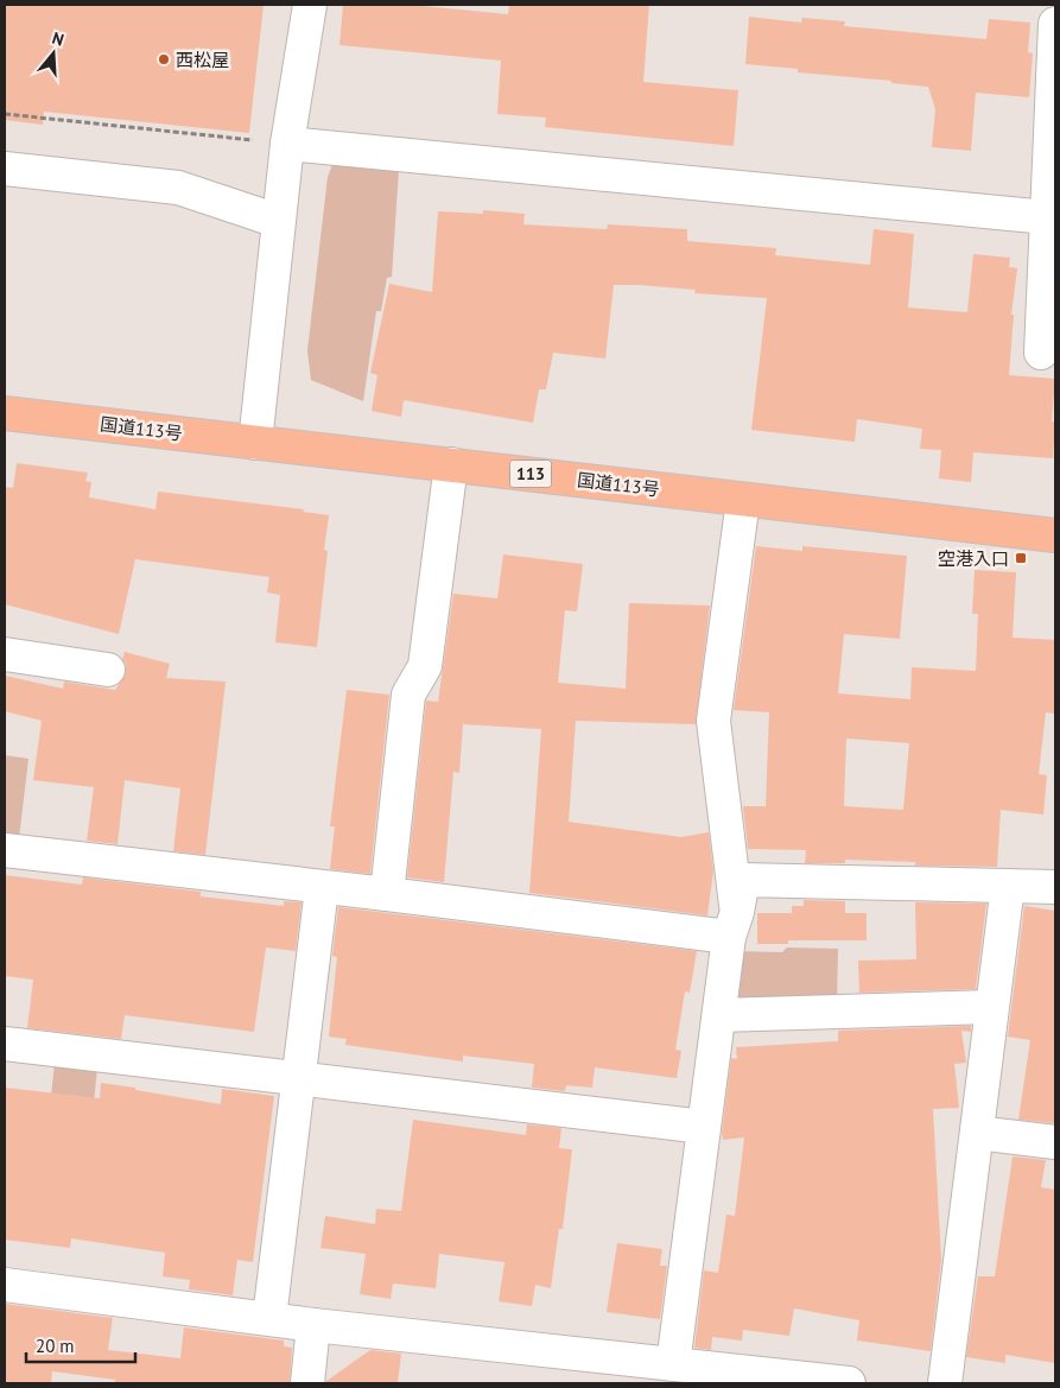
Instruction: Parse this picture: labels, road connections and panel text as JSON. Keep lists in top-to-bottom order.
{
  "streets": {
    "highway": ["国道113号", "113"]
  },
  "places": {
    "other": ["西松屋"],
    "transit": ["空港入口"]
  },
  "scale_bar": "20 m",
  "north": "top"
}
